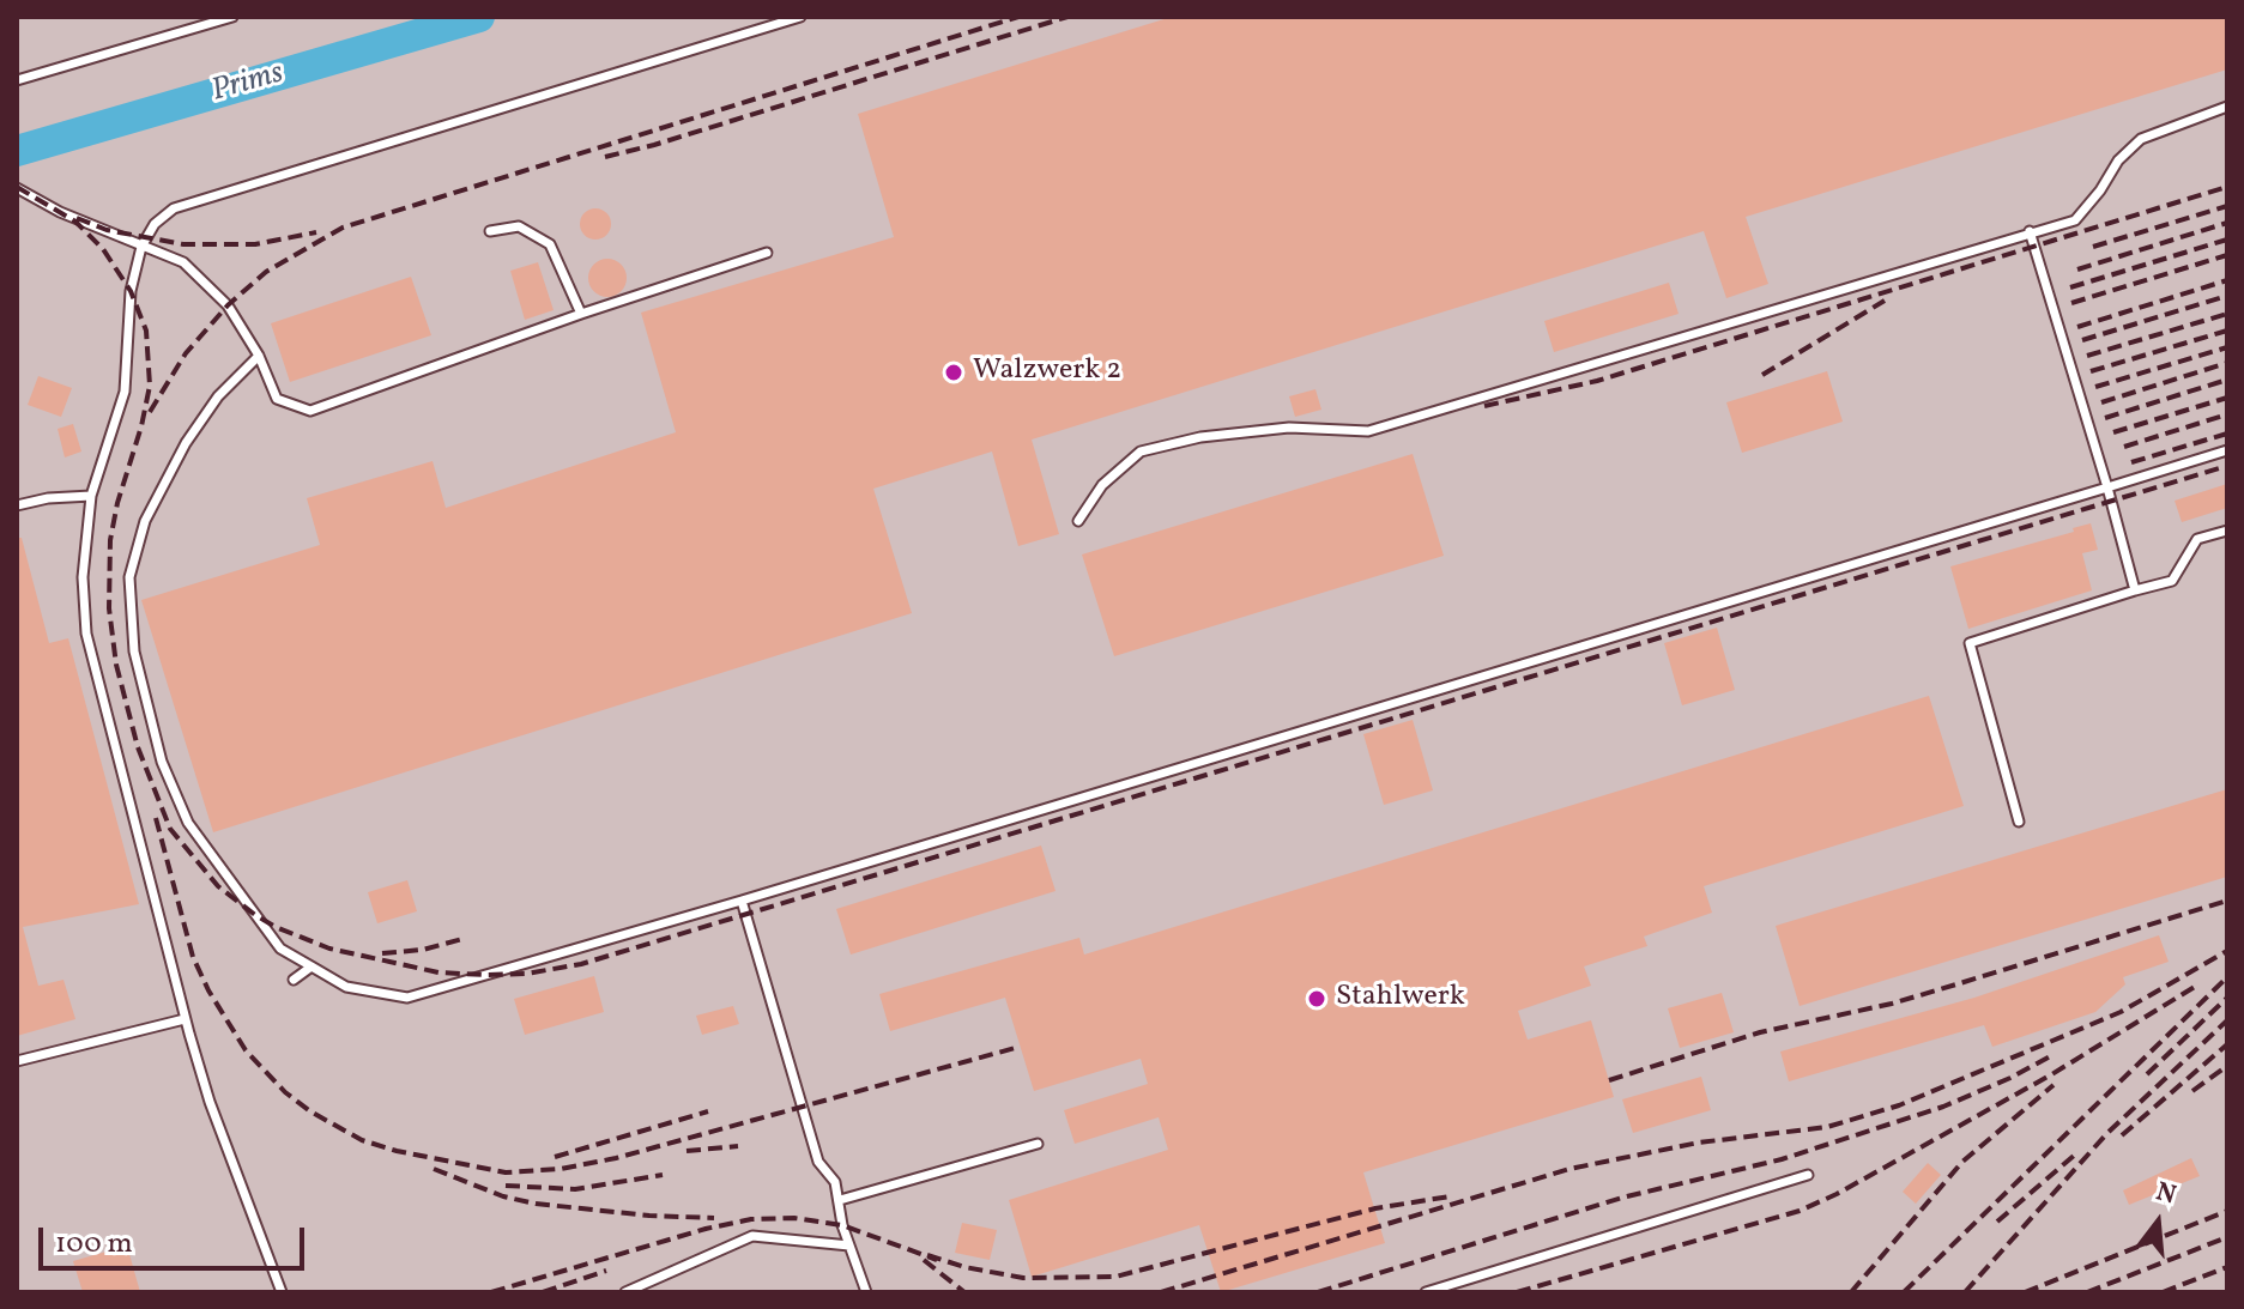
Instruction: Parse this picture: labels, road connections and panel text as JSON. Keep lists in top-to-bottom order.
{
  "water": ["Prims"],
  "places": ["Walzwerk 2", "Stahlwerk"],
  "scale_bar": "100 m",
  "north": "top"
}
